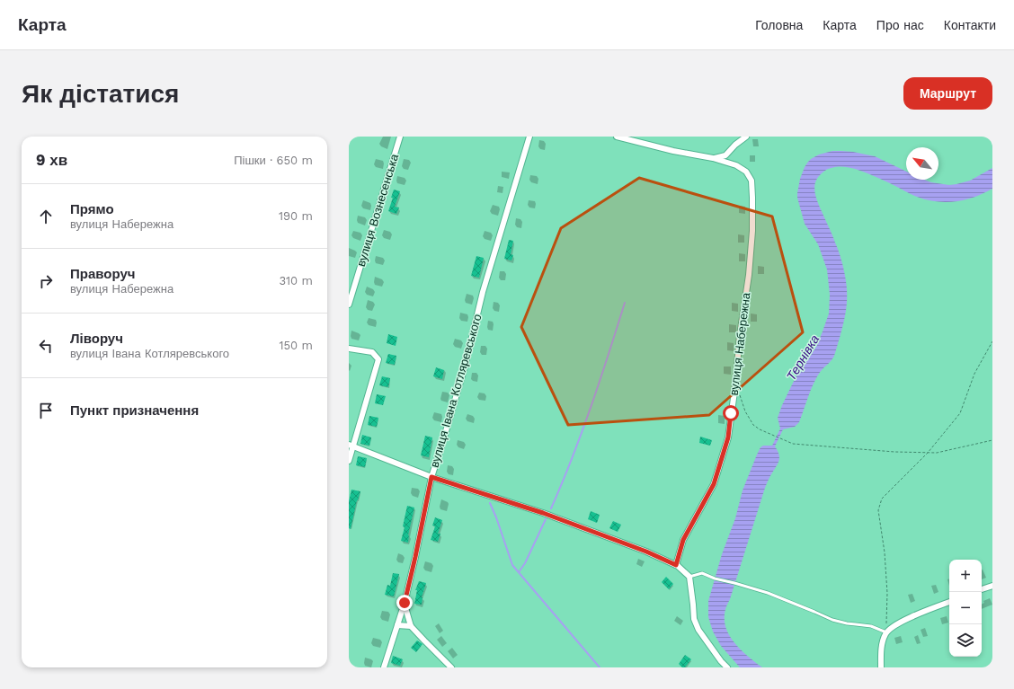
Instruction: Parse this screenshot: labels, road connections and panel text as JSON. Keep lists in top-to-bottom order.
{
  "streets": {
    "street": ["вулиця Вознесенська", "вулиця Набережна", "вулиця Івана Котляревського"]
  },
  "water": ["Тернівка"],
  "north": "top left",
  "page": {
    "header": "Карта",
    "nav": [
      "Головна",
      "Карта",
      "Про нас",
      "Контакти"
    ],
    "buttons": "Маршрут",
    "title": "Як дістатися",
    "heading": ["9 хв", "Пішки · 650 m"],
    "list": [
      ["Прямо", "вулиця Набережна", "190 m"],
      ["Праворуч", "вулиця Набережна", "310 m"],
      ["Ліворуч", "вулиця Івана Котляревського", "150 m"],
      "Пункт призначення"
    ],
    "map_buttons": ["+", "−"]
  }
}
